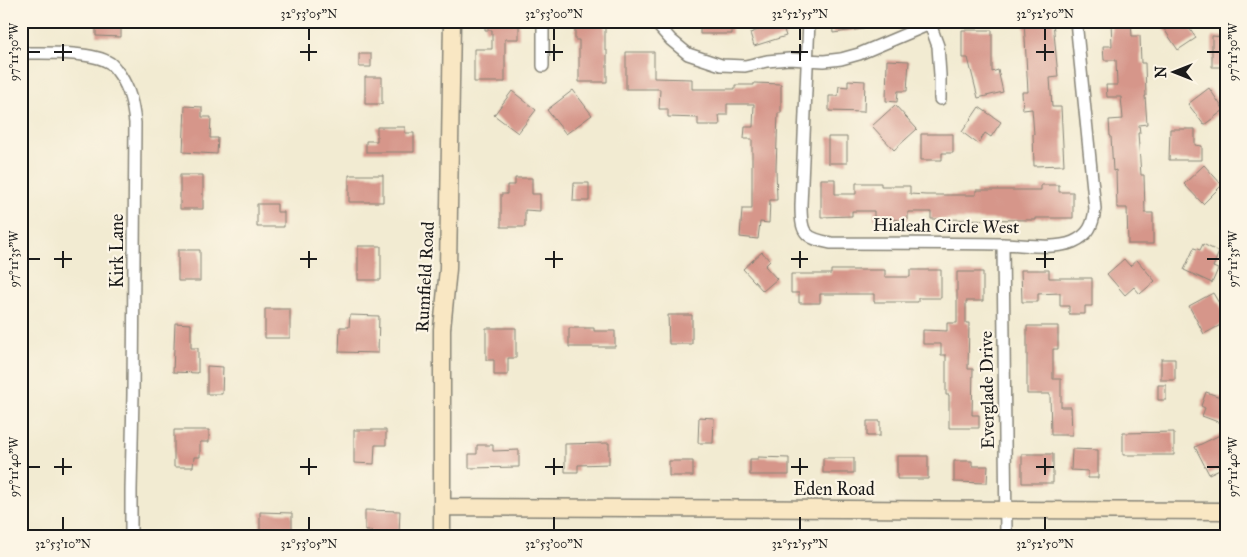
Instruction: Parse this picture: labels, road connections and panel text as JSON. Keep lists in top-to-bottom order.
{
  "streets": {
    "street": [
      "Hialeah Circle West",
      "Kirk Lane",
      "Rumfield Road",
      "Everglade Drive",
      "Eden Road"
    ]
  },
  "crossings": [
    ["Hialeah Circle West", "Everglade Drive"],
    ["Rumfield Road", "Eden Road"],
    ["Everglade Drive", "Eden Road"]
  ],
  "north": "left",
  "coordinates": [
    "32°53'05\"N",
    "32°53'00\"N",
    "32°52'55\"N",
    "32°52'50\"N",
    "97°11'30\"W",
    "97°11'35\"W",
    "97°11'40\"W",
    "32°53'10\"N"
  ]
}
